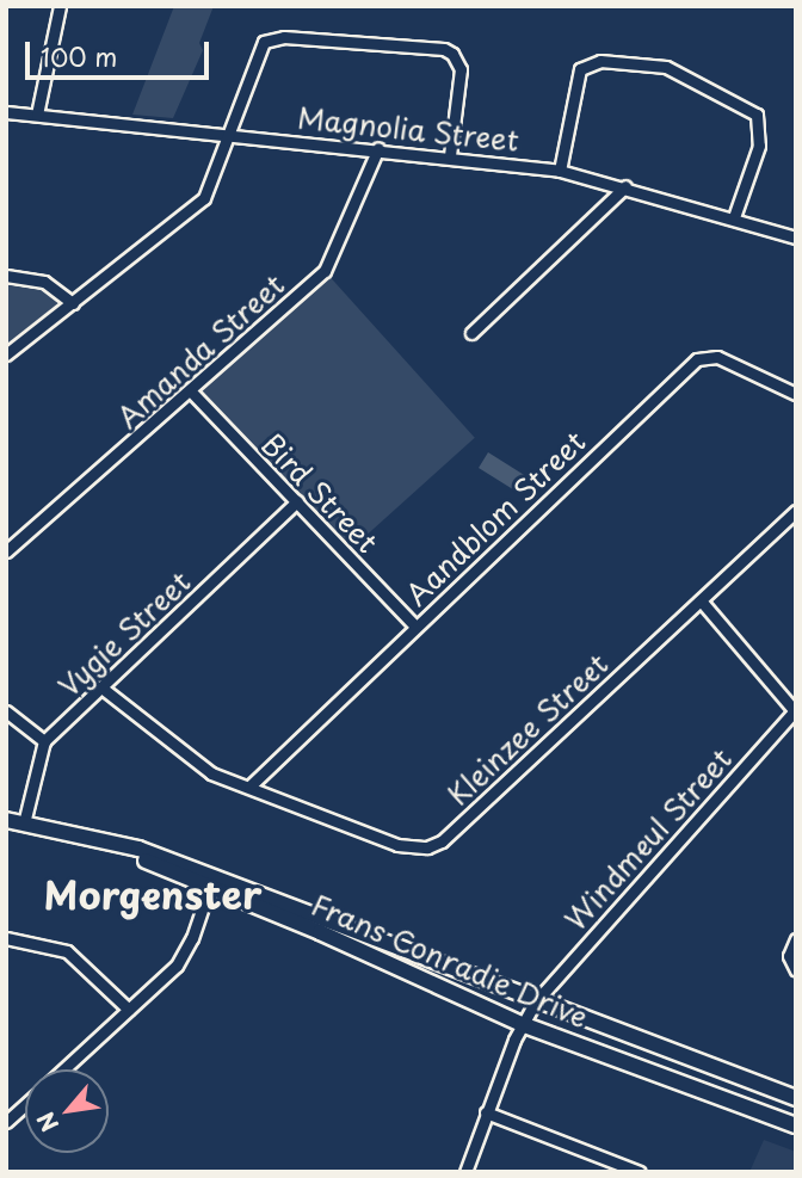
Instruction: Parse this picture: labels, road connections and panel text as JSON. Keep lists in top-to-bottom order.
{
  "streets": {
    "street": [
      "Magnolia Street",
      "Amanda Street",
      "Bird Street",
      "Aandblom Street",
      "Vygie Street",
      "Kleinzee Street",
      "Windmeul Street",
      "Frans Conradie Drive"
    ]
  },
  "crossings": [
    ["Magnolia Street", "Amanda Street"],
    ["Amanda Street", "Bird Street"],
    ["Bird Street", "Aandblom Street"],
    ["Bird Street", "Vygie Street"],
    ["Aandblom Street", "Kleinzee Street"],
    ["Vygie Street", "Kleinzee Street"],
    ["Windmeul Street", "Frans Conradie Drive"]
  ],
  "districts": ["Morgenster"],
  "scale_bar": "100 m",
  "north": "bottom left"
}
